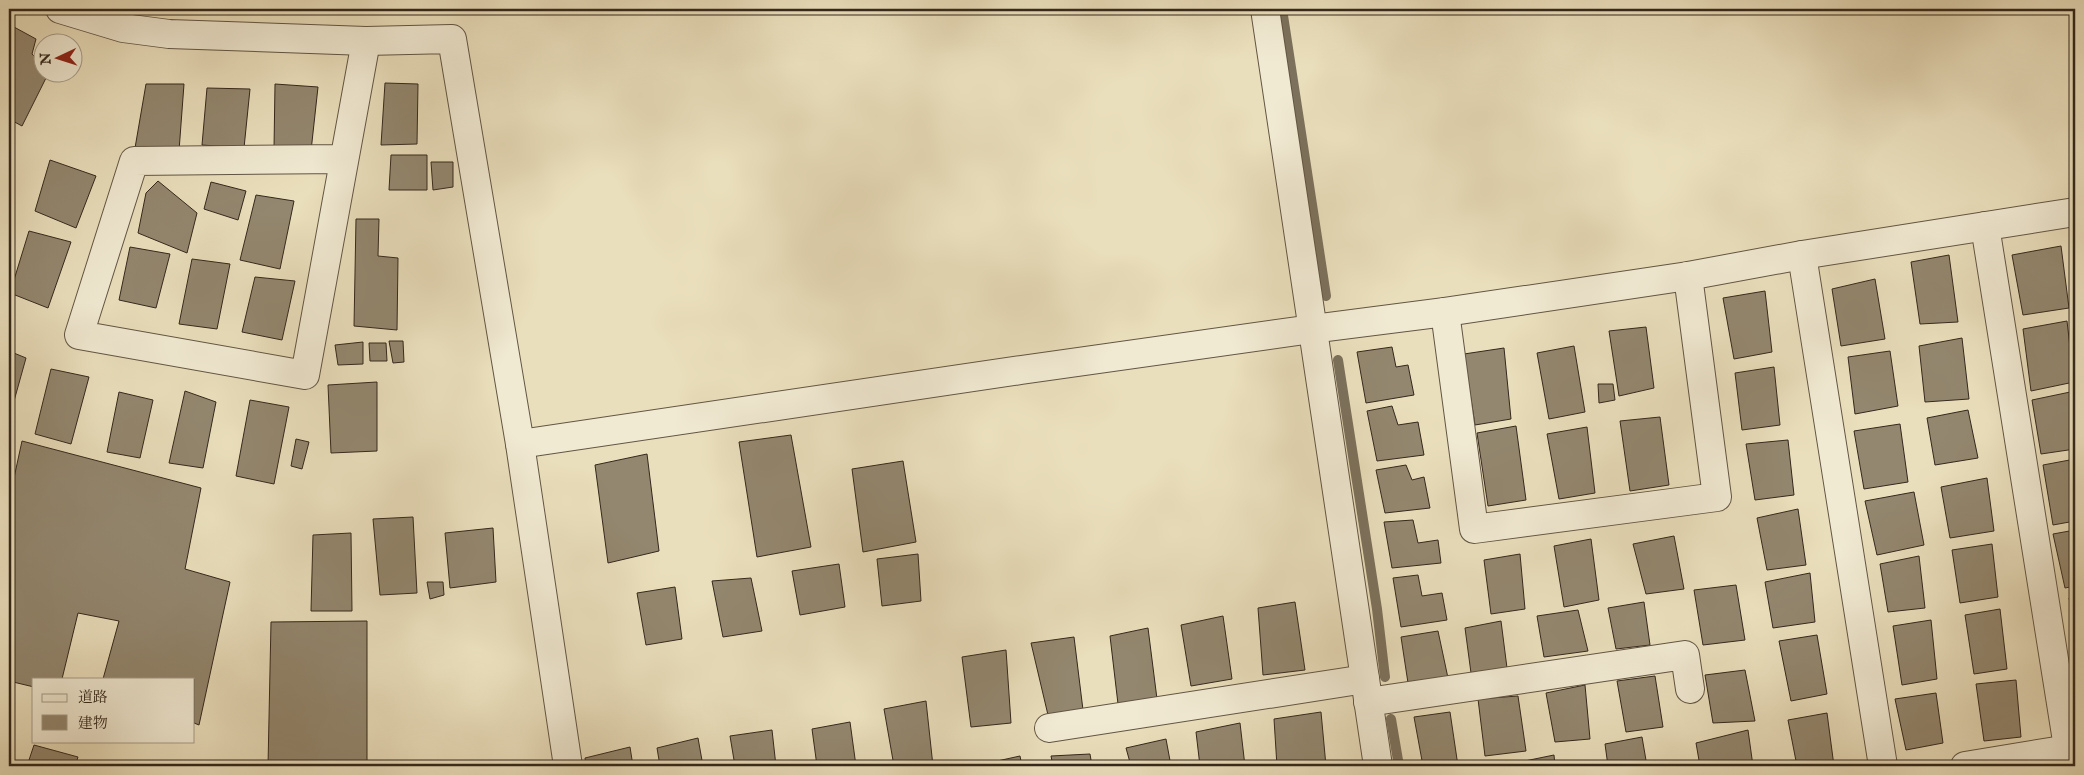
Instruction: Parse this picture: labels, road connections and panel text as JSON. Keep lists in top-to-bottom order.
{
  "legend": ["道路", "建物"],
  "north": "left"
}
